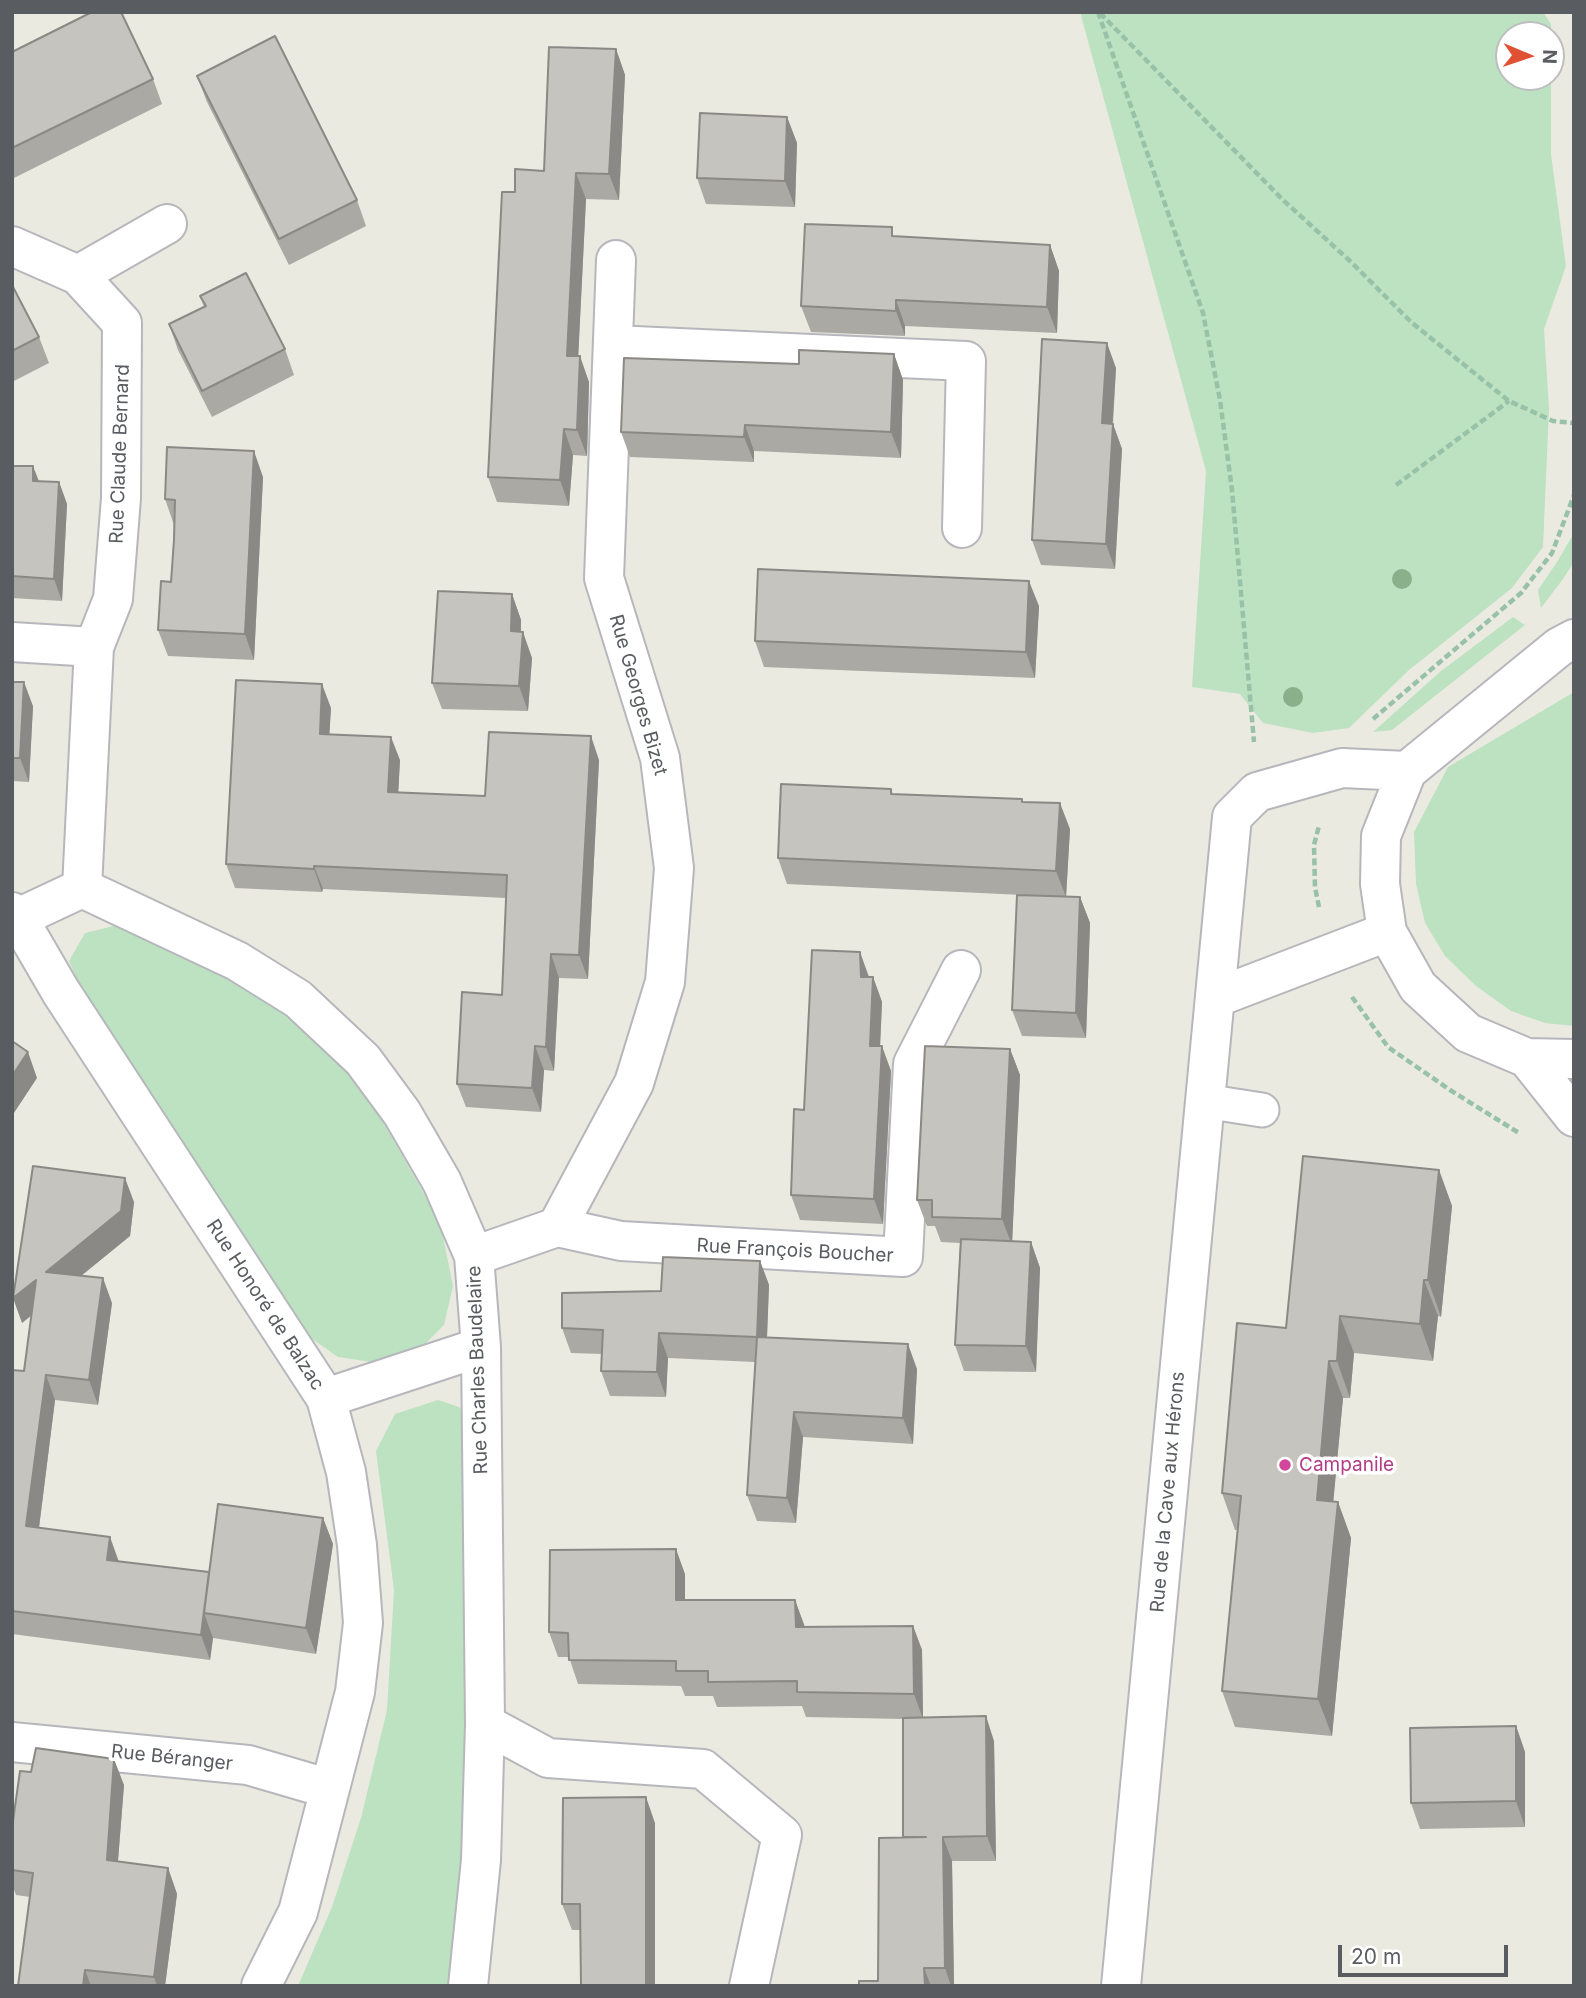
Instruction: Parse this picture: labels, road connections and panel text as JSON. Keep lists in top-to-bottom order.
{
  "streets": {
    "street": [
      "Rue Claude Bernard",
      "Rue Georges Bizet",
      "Rue François Boucher",
      "Rue Honoré de Balzac",
      "Rue Charles Baudelaire",
      "Rue de la Cave aux Hérons",
      "Rue Béranger"
    ]
  },
  "crossings": [
    ["Rue Claude Bernard", "Rue Charles Baudelaire"],
    ["Rue Georges Bizet", "Rue François Boucher"],
    ["Rue Honoré de Balzac", "Rue Béranger"]
  ],
  "places": ["Campanile"],
  "scale_bar": "20 m",
  "north": "right"
}
